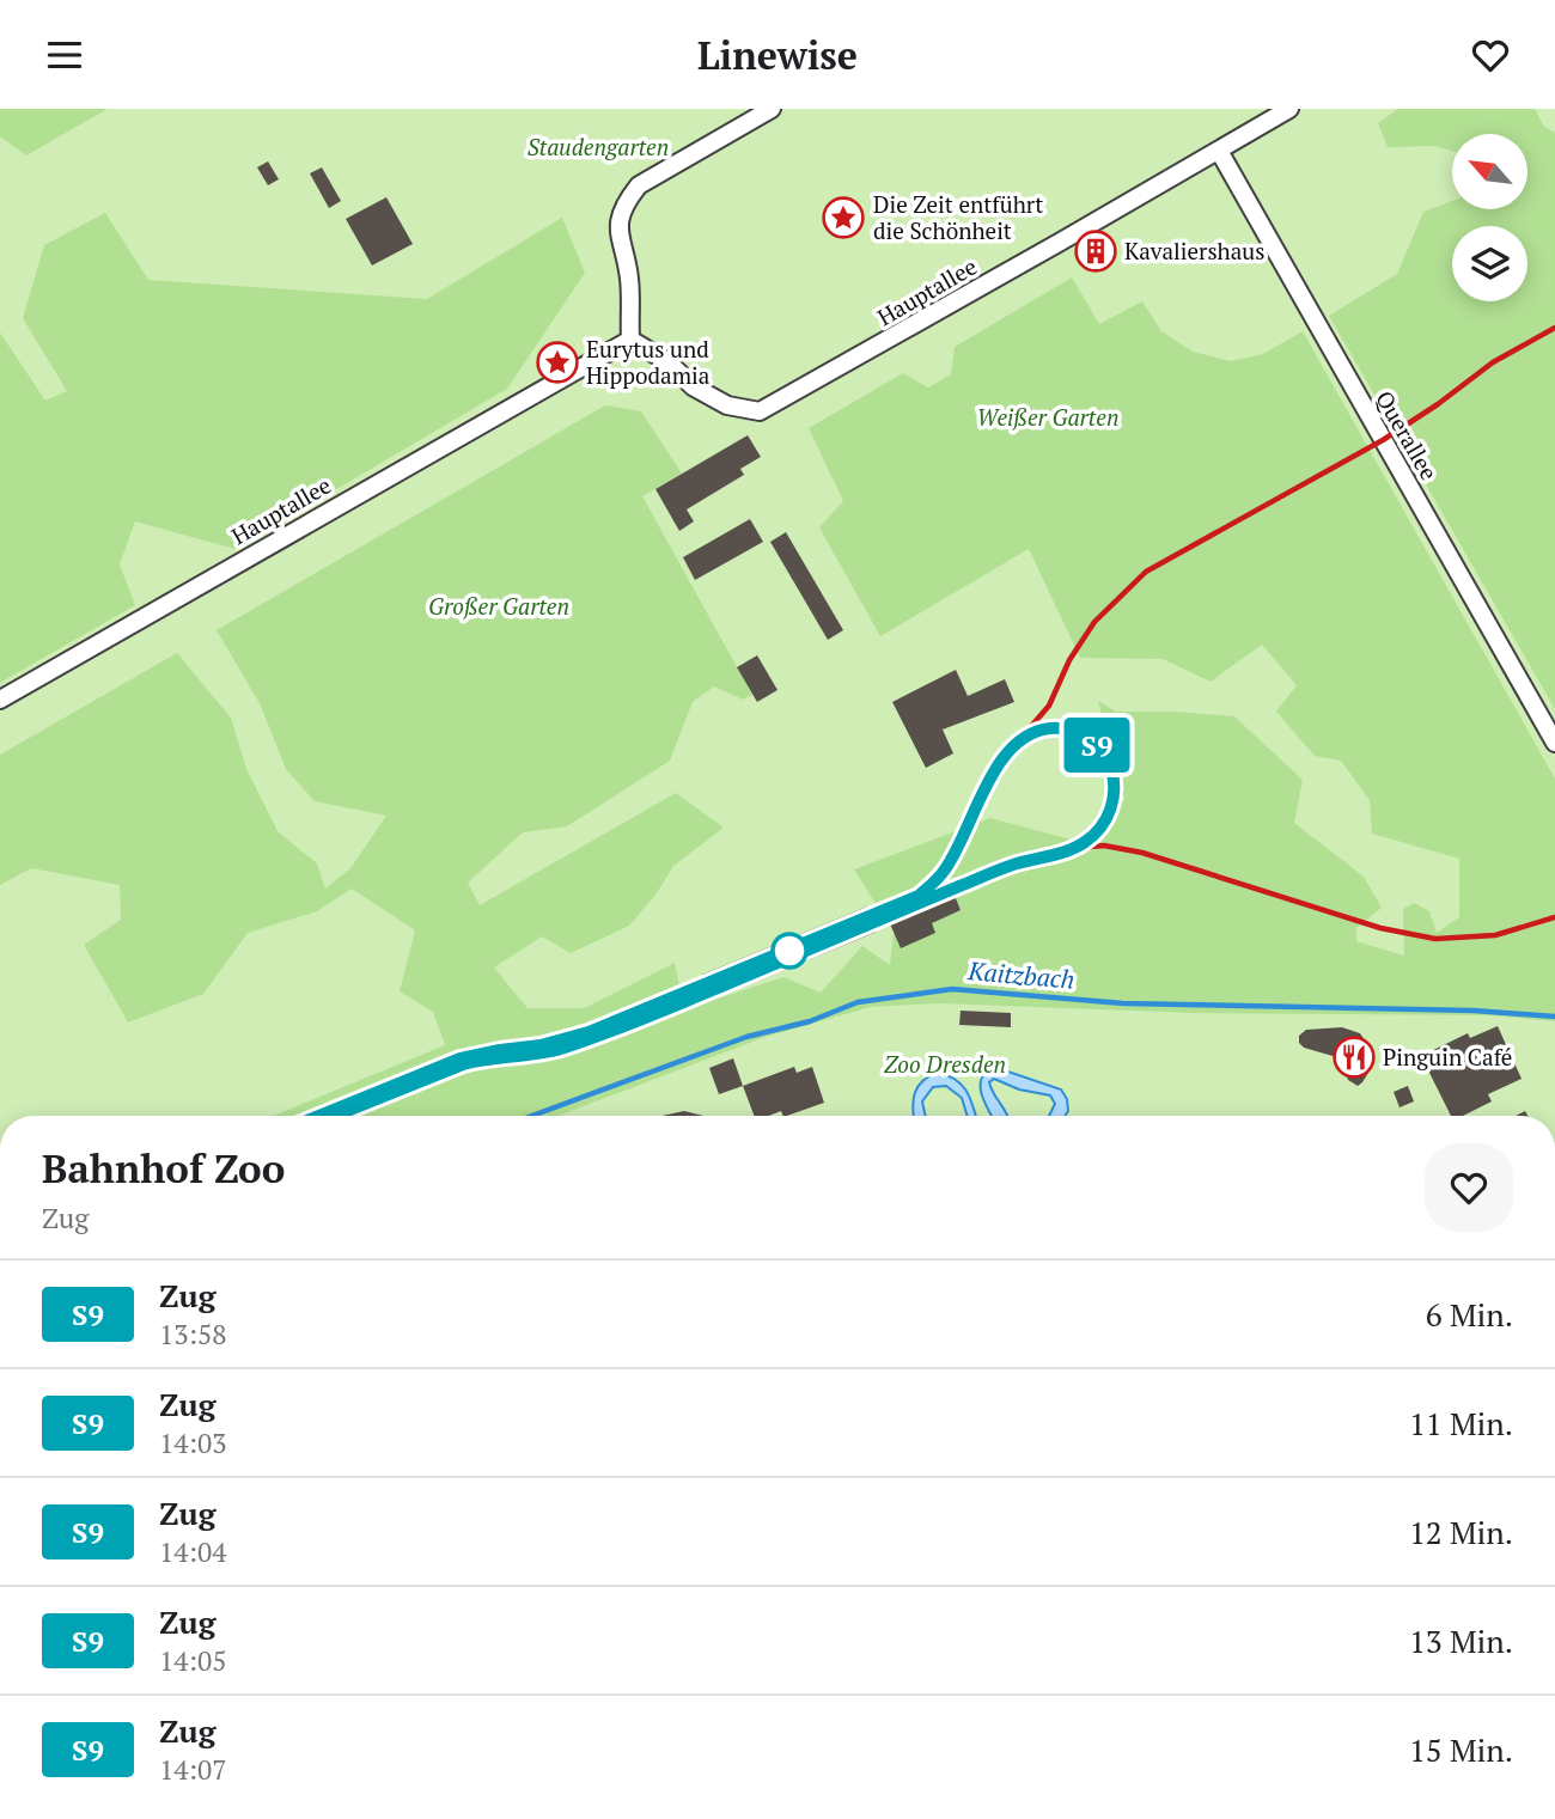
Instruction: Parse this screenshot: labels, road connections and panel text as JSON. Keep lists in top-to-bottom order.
{
  "streets": {
    "street": ["Hauptallee", "Querallee"]
  },
  "crossings": [
    ["Hauptallee", "Querallee"]
  ],
  "water": ["Kaitzbach"],
  "parks": [
    "Staudengarten",
    "Weißer Garten",
    "Großer Garten",
    "Zoo Dresden"
  ],
  "places": {
    "place": ["Die Zeit entführt die Schönheit", "Eurytus und Hippodamia"],
    "building": ["Kavaliershaus"],
    "restaurant": ["Pinguin Café"]
  },
  "north": "top left",
  "page": {
    "header": "Linewise",
    "on_map": "S9",
    "heading": ["Bahnhof Zoo", "Zug"],
    "list": [
      {
        "mark": "S9",
        "name": "Zug",
        "note": "13:58",
        "value": "6 Min."
      },
      {
        "mark": "S9",
        "name": "Zug",
        "note": "14:03",
        "value": "11 Min."
      },
      {
        "mark": "S9",
        "name": "Zug",
        "note": "14:04",
        "value": "12 Min."
      },
      {
        "mark": "S9",
        "name": "Zug",
        "note": "14:05",
        "value": "13 Min."
      },
      {
        "mark": "S9",
        "name": "Zug",
        "note": "14:07",
        "value": "15 Min."
      }
    ]
  }
}
